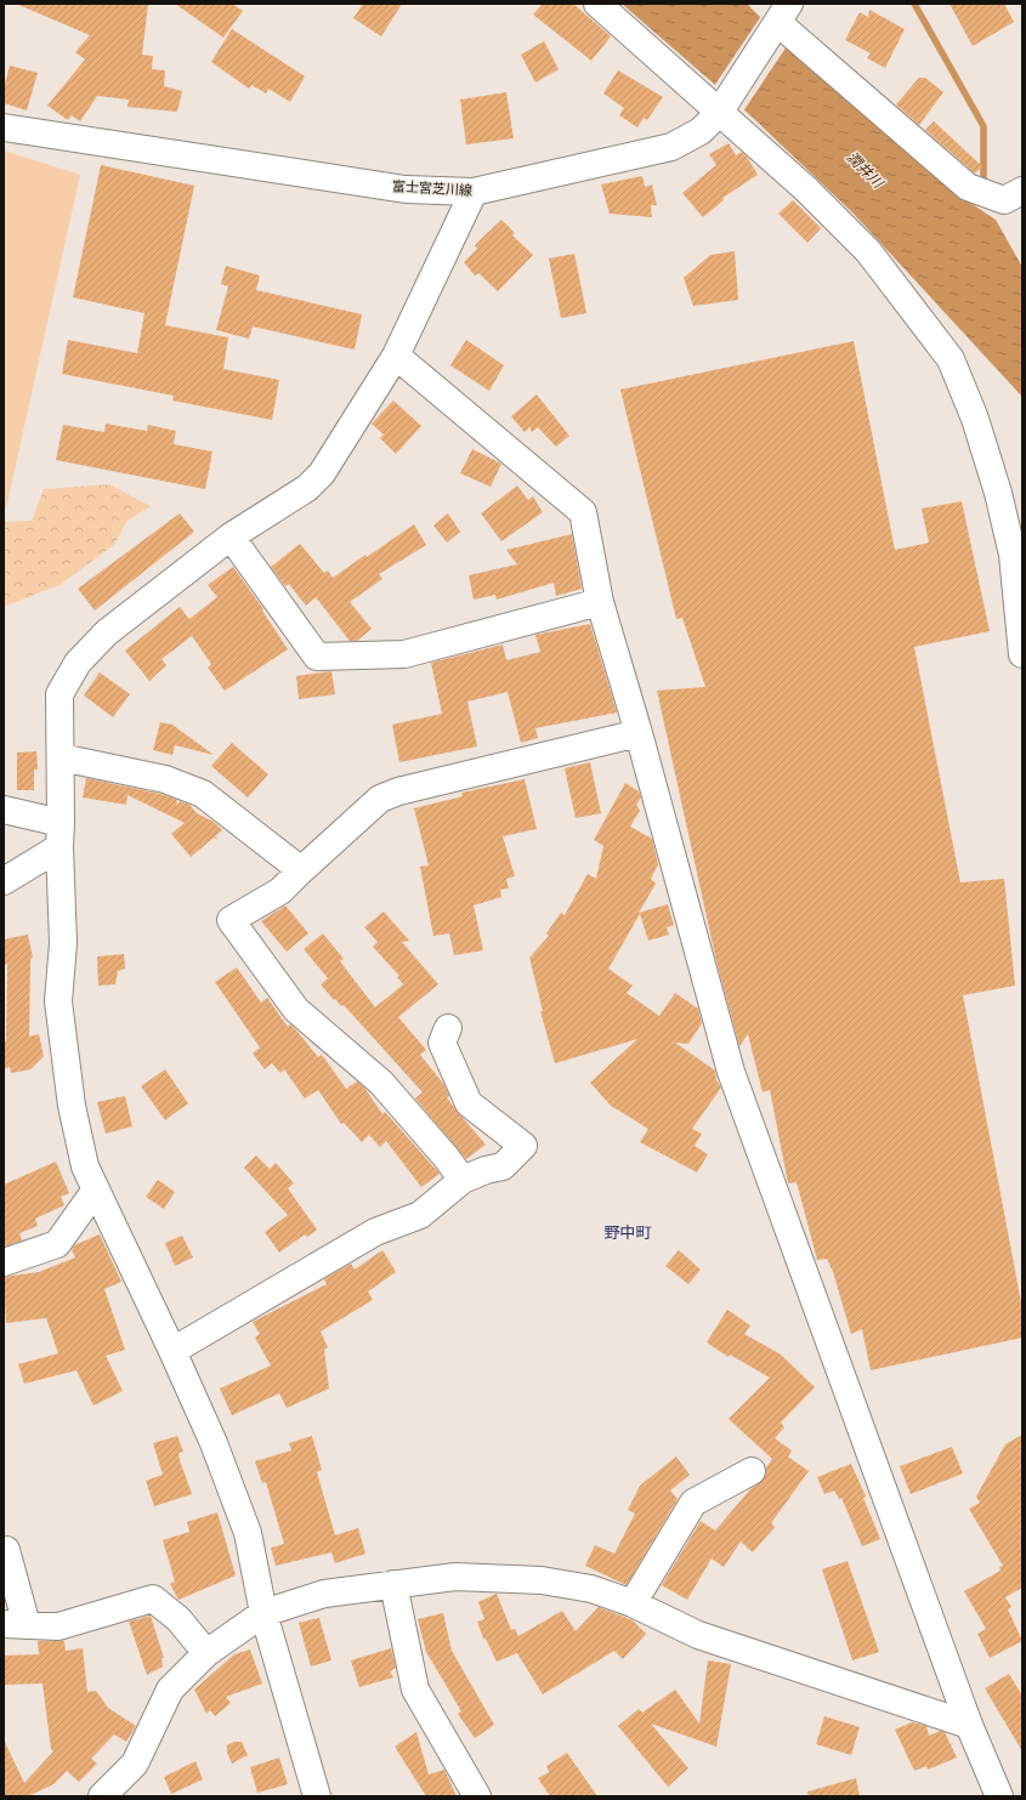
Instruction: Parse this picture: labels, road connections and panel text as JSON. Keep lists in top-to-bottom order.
{
  "streets": {
    "street": ["富士宮芝川線"]
  },
  "districts": ["野中町"],
  "water": ["潤井川"]
}
